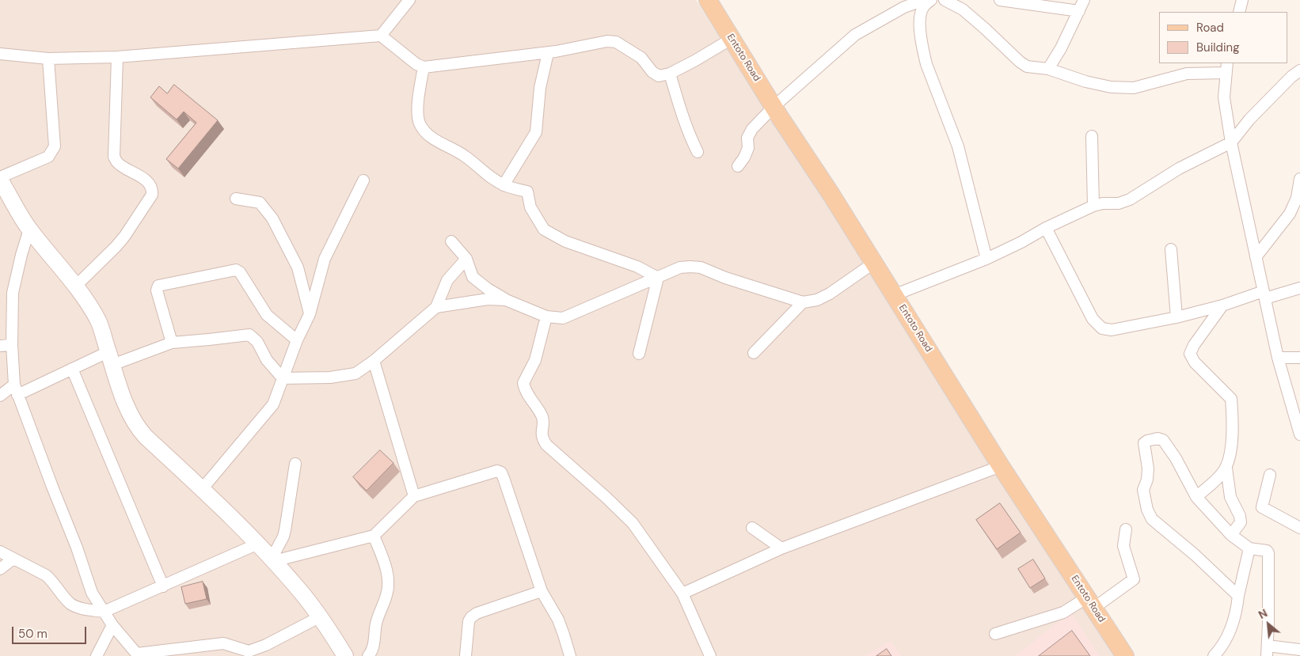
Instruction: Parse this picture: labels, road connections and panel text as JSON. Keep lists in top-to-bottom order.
{
  "streets": {
    "main road": ["Entoto Road"]
  },
  "legend": ["Road", "Building"],
  "scale_bar": "50 m",
  "north": "top left"
}
